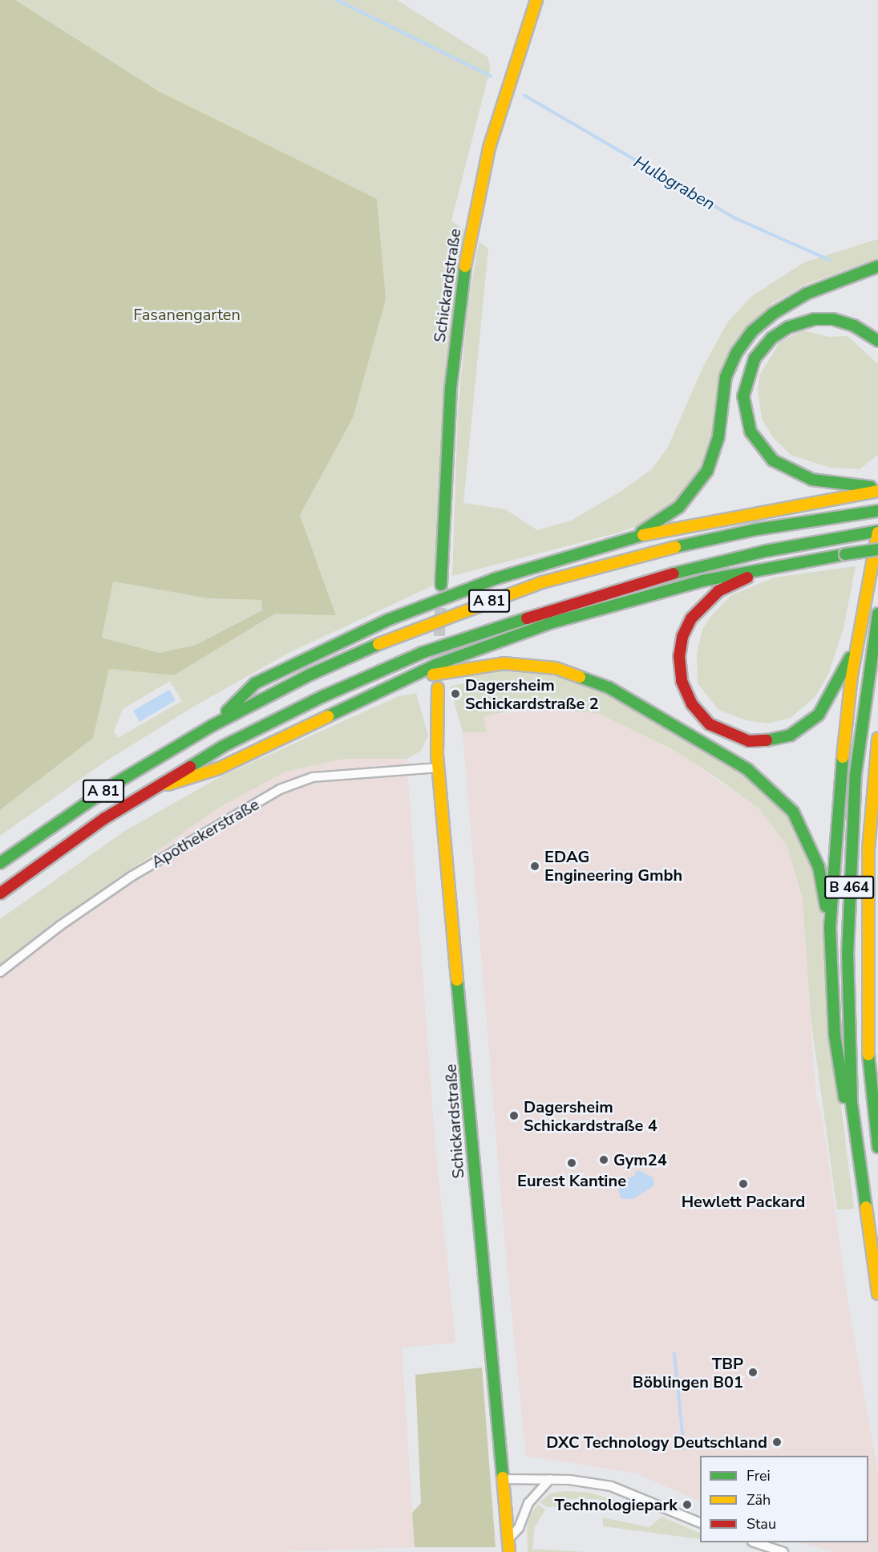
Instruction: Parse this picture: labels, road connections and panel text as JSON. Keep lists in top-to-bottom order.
{
  "streets": {
    "main road": ["Schickardstraße", "A 81", "B 464"],
    "street": ["Apothekerstraße"]
  },
  "crossings": [
    ["Schickardstraße", "Apothekerstraße"],
    ["A 81", "B 464"]
  ],
  "water": ["Hulbgraben"],
  "parks": ["Fasanengarten"],
  "places": [
    "Dagersheim Schickardstraße 2",
    "EDAG Engineering Gmbh",
    "Dagersheim Schickardstraße 4",
    "Gym24",
    "Eurest Kantine",
    "Hewlett Packard",
    "TBP Böblingen B01",
    "DXC Technology Deutschland",
    "Technologiepark"
  ],
  "legend": ["Frei", "Zäh", "Stau"]
}
